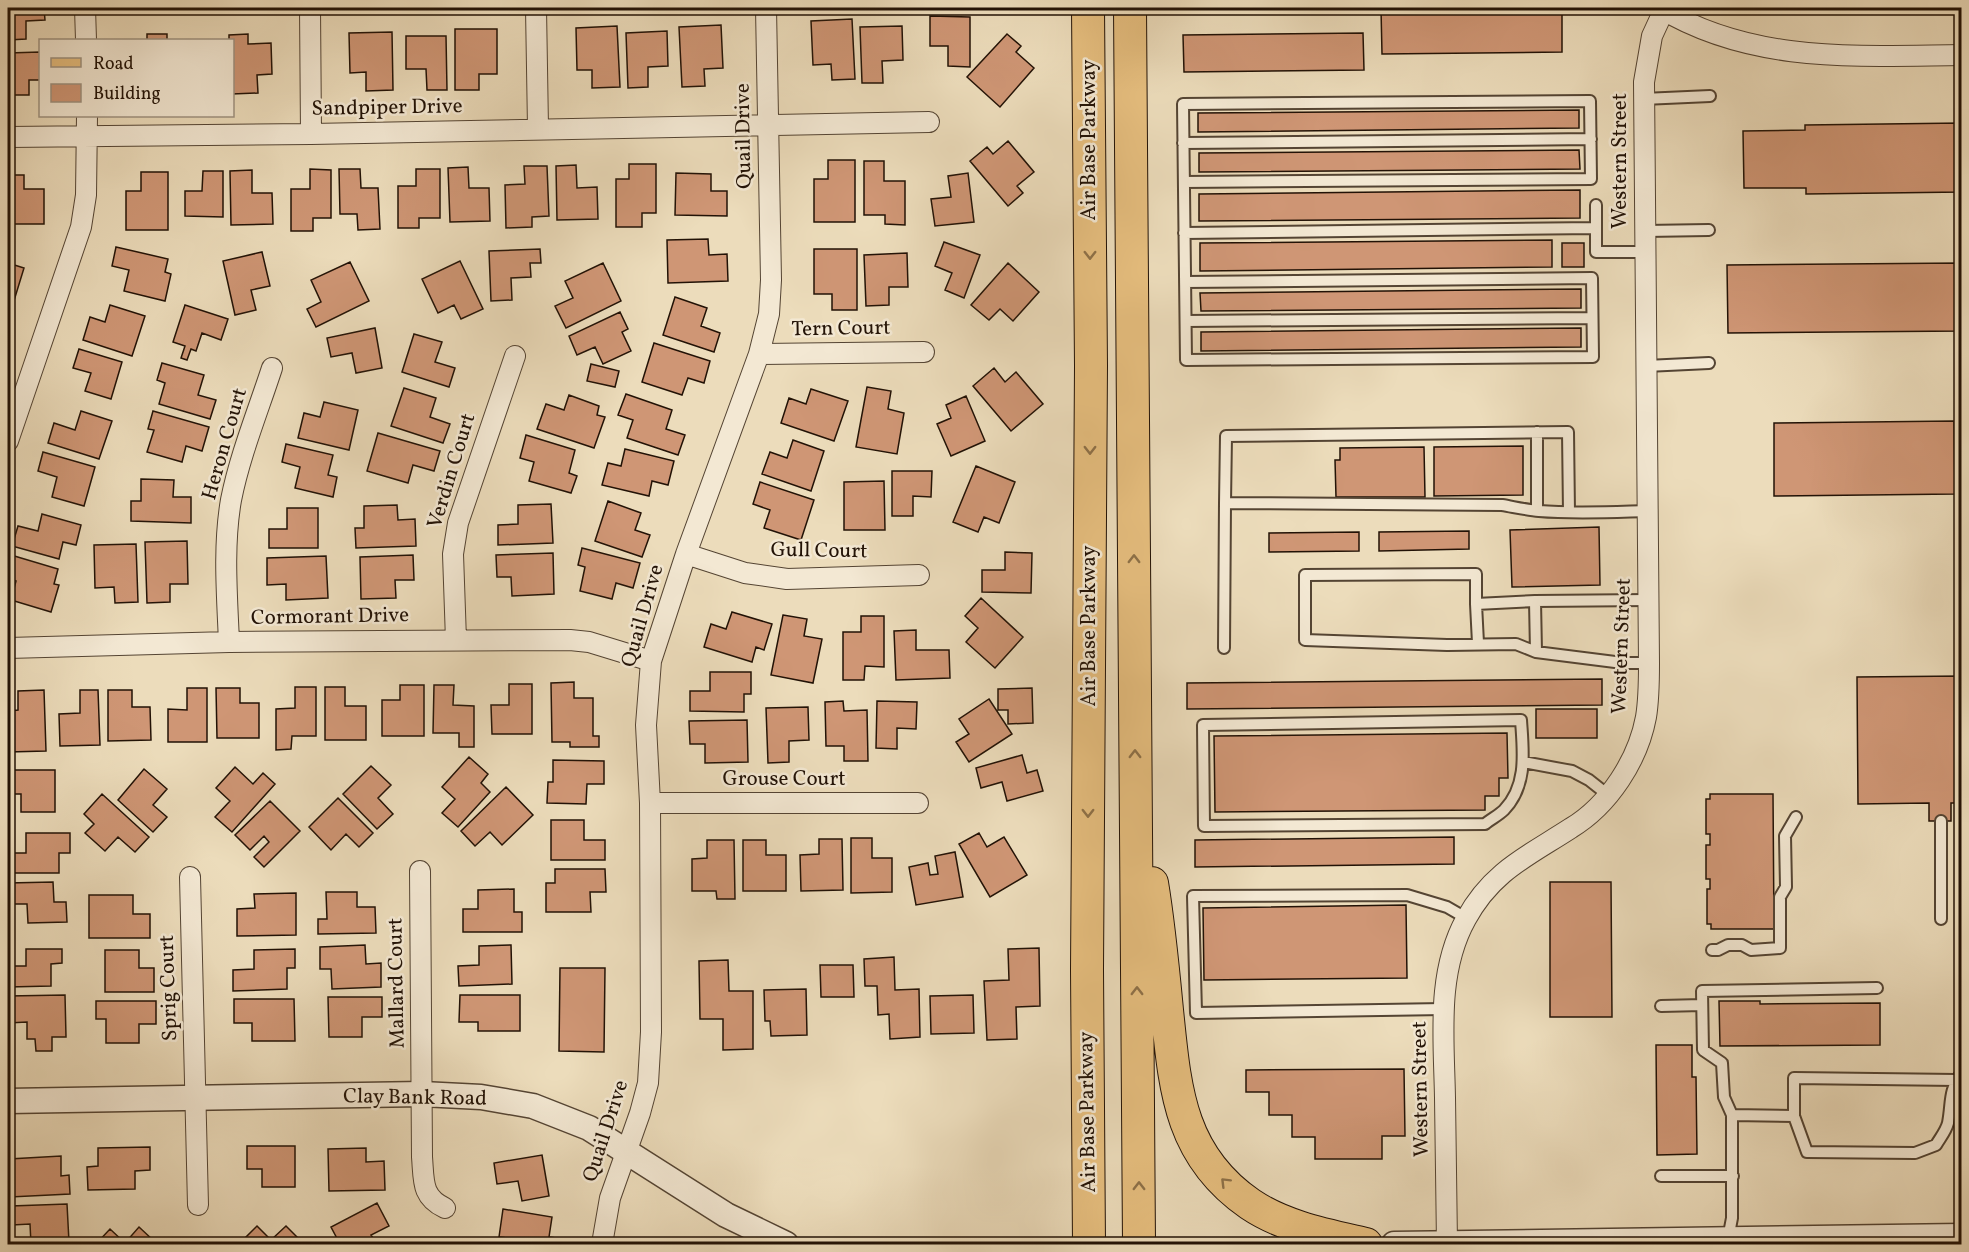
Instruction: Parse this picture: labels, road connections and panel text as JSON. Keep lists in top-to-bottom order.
{
  "streets": {
    "main road": ["Air Base Parkway"],
    "street": [
      "Sandpiper Drive",
      "Quail Drive",
      "Western Street",
      "Tern Court",
      "Heron Court",
      "Verdin Court",
      "Gull Court",
      "Cormorant Drive",
      "Grouse Court",
      "Mallard Court",
      "Sprig Court",
      "Clay Bank Road"
    ]
  },
  "crossings": [
    ["Sandpiper Drive", "Quail Drive"],
    ["Quail Drive", "Tern Court"],
    ["Quail Drive", "Gull Court"],
    ["Quail Drive", "Cormorant Drive"],
    ["Quail Drive", "Grouse Court"],
    ["Quail Drive", "Clay Bank Road"],
    ["Heron Court", "Cormorant Drive"],
    ["Verdin Court", "Cormorant Drive"],
    ["Mallard Court", "Clay Bank Road"],
    ["Sprig Court", "Clay Bank Road"]
  ],
  "legend": ["Road", "Building"]
}
